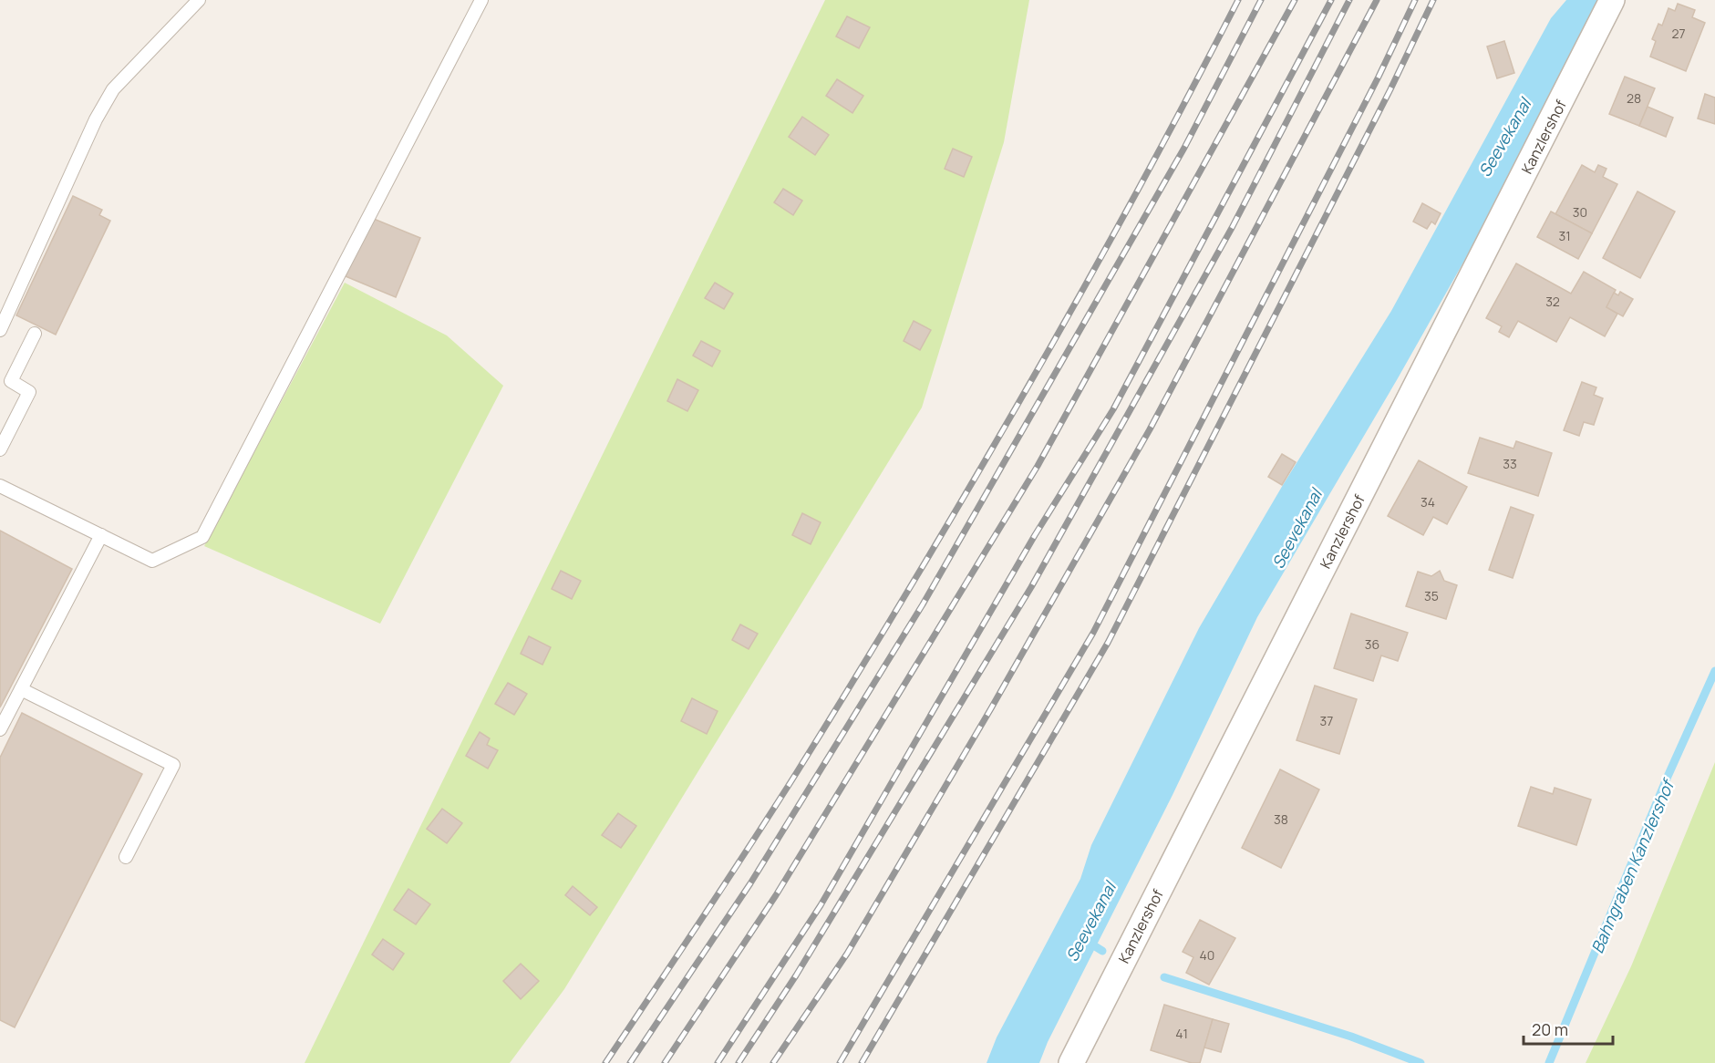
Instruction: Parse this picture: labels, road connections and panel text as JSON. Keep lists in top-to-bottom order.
{
  "streets": {
    "street": ["Kanzlershof"]
  },
  "water": ["Seevekanal", "Bahngraben Kanzlershof"],
  "house_numbers": [
    "27",
    "28",
    "30",
    "31",
    "32",
    "33",
    "34",
    "35",
    "36",
    "37",
    "38",
    "40",
    "41"
  ],
  "scale_bar": "20 m"
}
